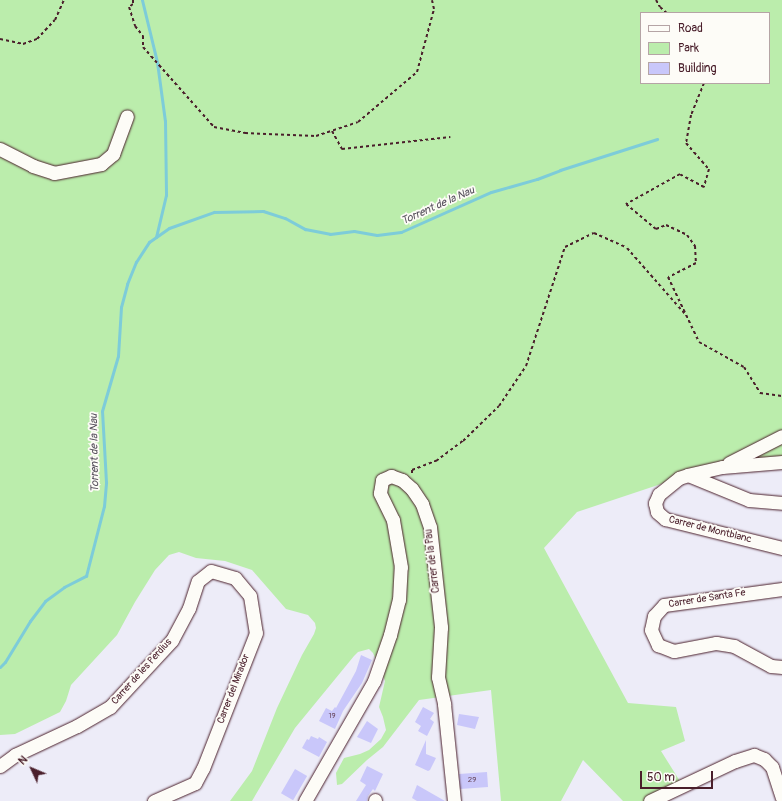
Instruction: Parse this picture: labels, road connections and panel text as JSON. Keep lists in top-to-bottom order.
{
  "streets": {
    "street": [
      "Carrer de Montblanc",
      "Carrer de la Pau",
      "Carrer de Santa Fe",
      "Carrer de les Perdius",
      "Carrer del Mirador"
    ]
  },
  "crossings": [
    ["Carrer de les Perdius", "Carrer del Mirador"]
  ],
  "water": ["Torrent de la Nau"],
  "house_numbers": ["19", "29"],
  "legend": ["Road", "Park", "Building"],
  "scale_bar": "50 m",
  "north": "top left"
}
